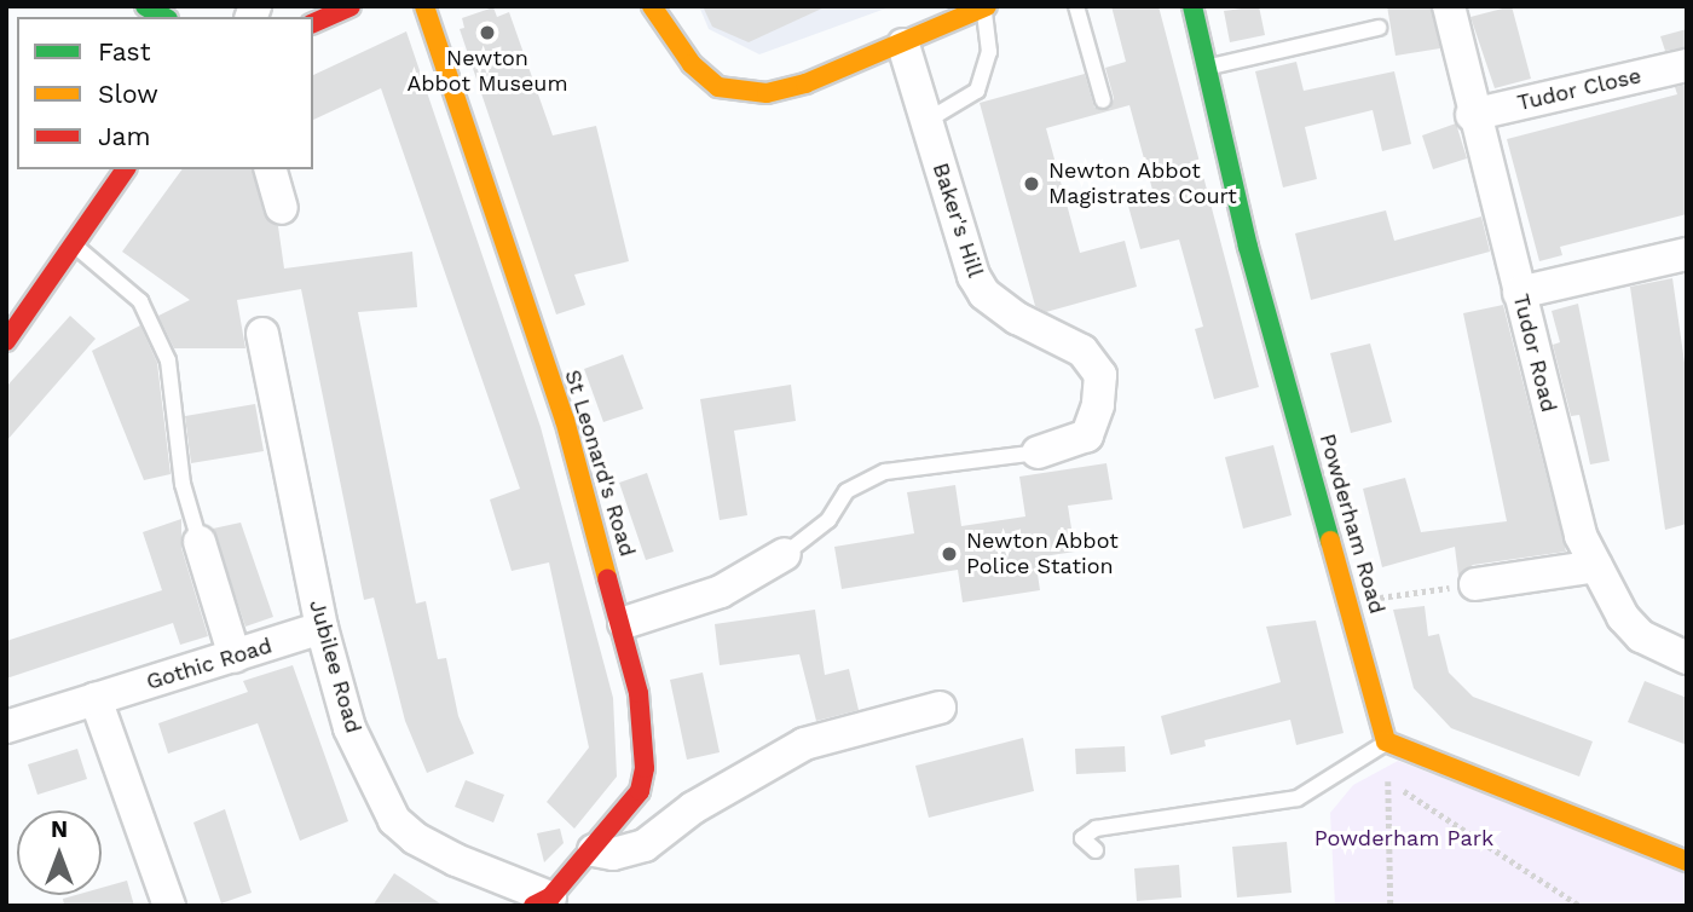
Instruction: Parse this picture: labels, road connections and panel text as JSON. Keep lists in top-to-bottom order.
{
  "streets": {
    "street": [
      "Tudor Close",
      "Baker's Hill",
      "Tudor Road",
      "St Leonard's Road",
      "Powderham Road",
      "Gothic Road",
      "Jubilee Road"
    ]
  },
  "crossings": [
    ["Tudor Close", "Tudor Road"],
    ["St Leonard's Road", "Jubilee Road"],
    ["Gothic Road", "Jubilee Road"]
  ],
  "parks": ["Powderham Park"],
  "places": ["Newton Abbot Museum", "Newton Abbot Magistrates Court", "Newton Abbot Police Station"],
  "legend": ["Fast", "Slow", "Jam"],
  "north": "top"
}
